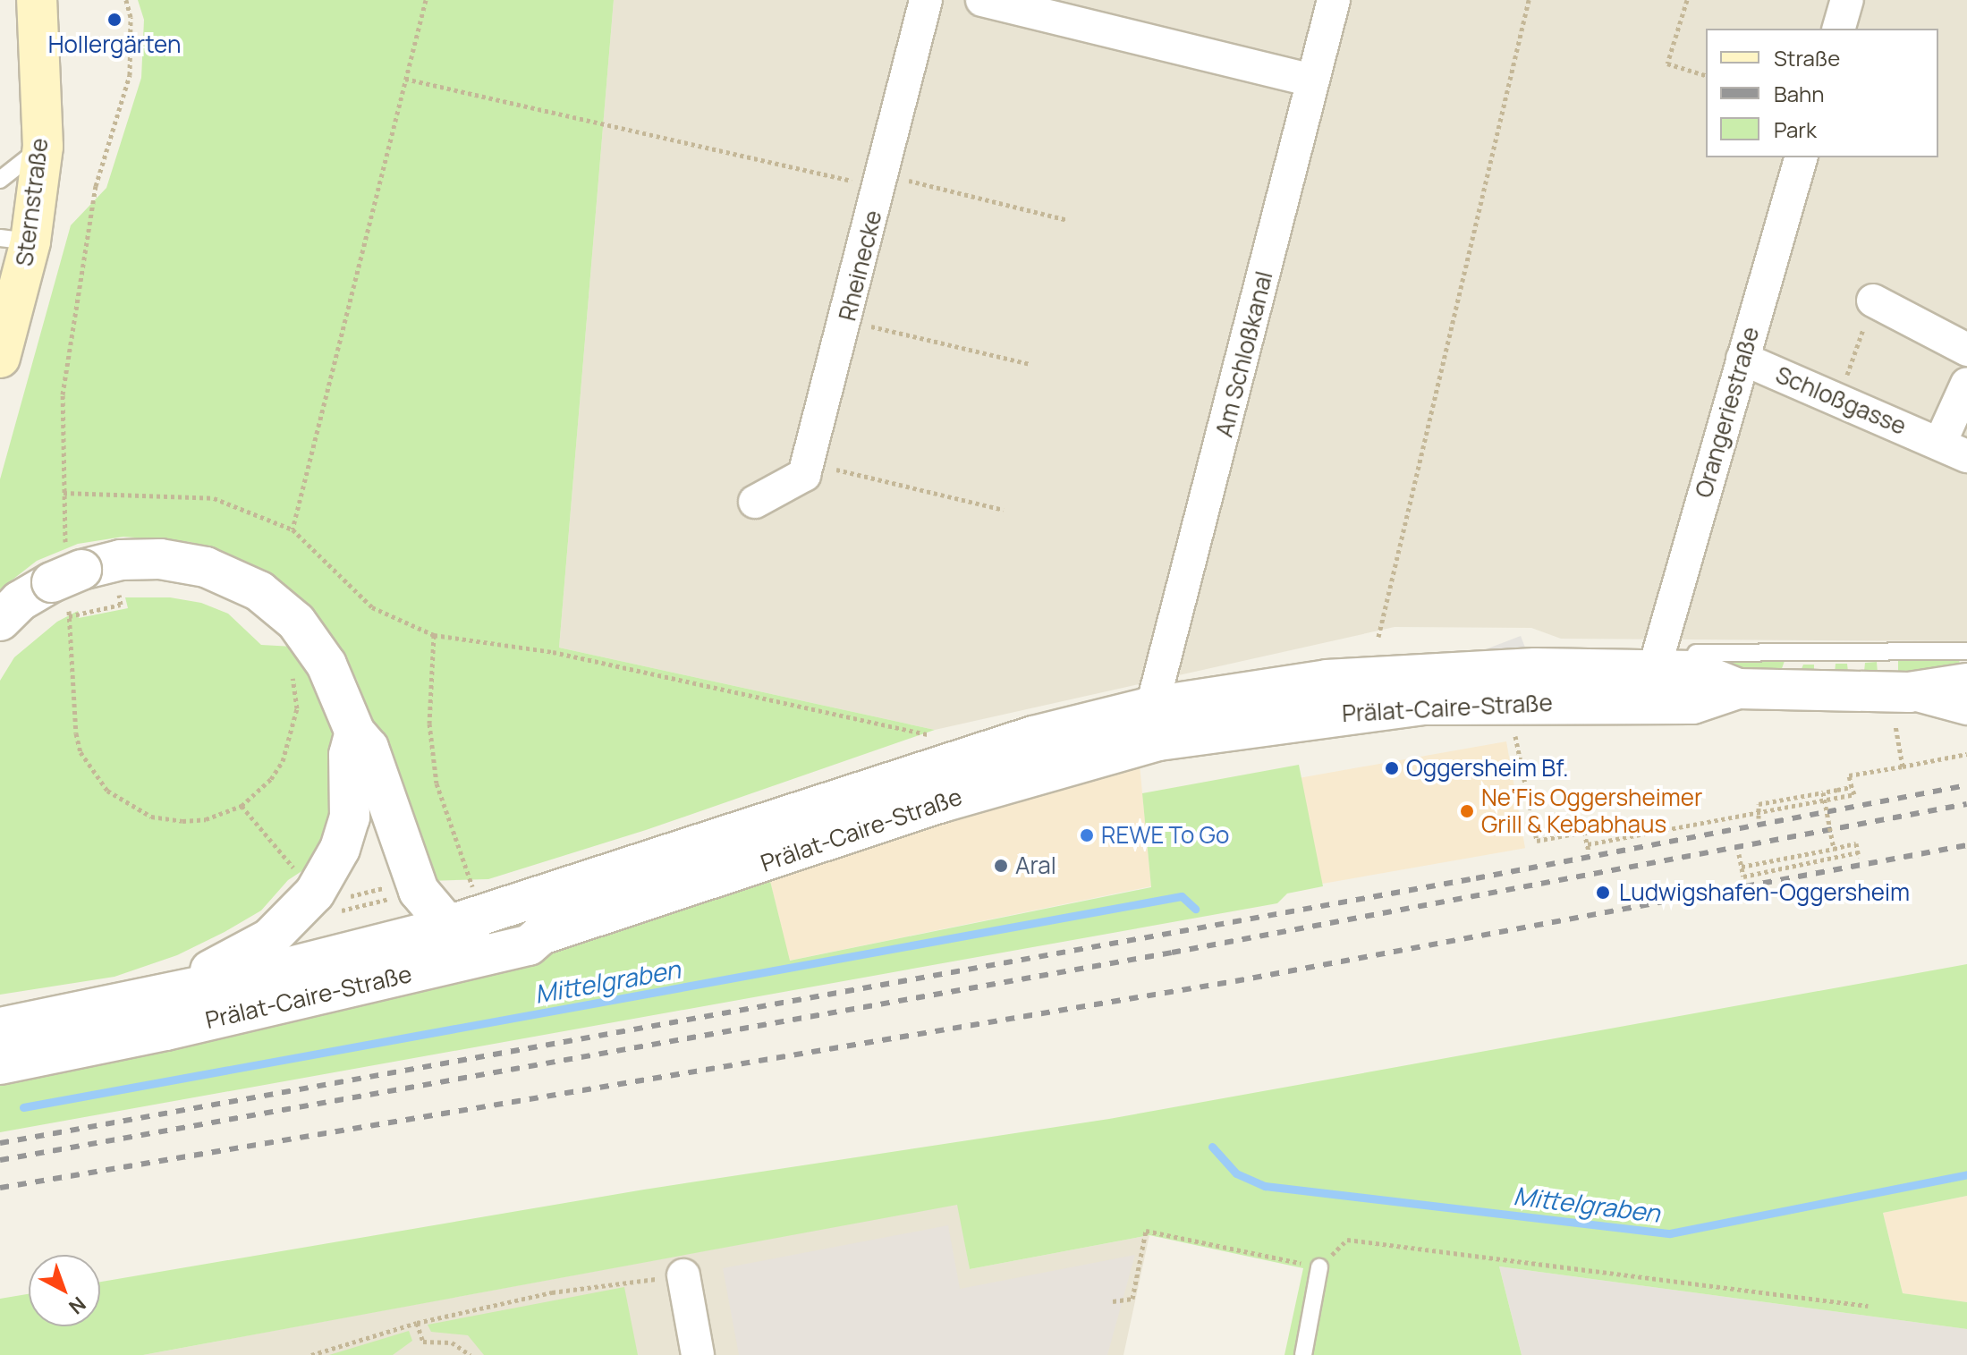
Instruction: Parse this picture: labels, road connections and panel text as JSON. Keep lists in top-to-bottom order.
{
  "streets": {
    "main road": ["Sternstraße"],
    "street": [
      "Rheinecke",
      "Am Schloßkanal",
      "Schloßgasse",
      "Orangeriestraße",
      "Prälat-Caire-Straße"
    ]
  },
  "crossings": [
    ["Am Schloßkanal", "Prälat-Caire-Straße"],
    ["Schloßgasse", "Orangeriestraße"],
    ["Orangeriestraße", "Prälat-Caire-Straße"]
  ],
  "water": ["Mittelgraben"],
  "places": [
    "Hollergärten",
    "Oggersheim Bf.",
    "Ne‘Fis Oggersheimer Grill & Kebabhaus",
    "REWE To Go",
    "Aral",
    "Ludwigshafen-Oggersheim"
  ],
  "legend": ["Straße", "Bahn", "Park"],
  "north": "bottom right"
}
